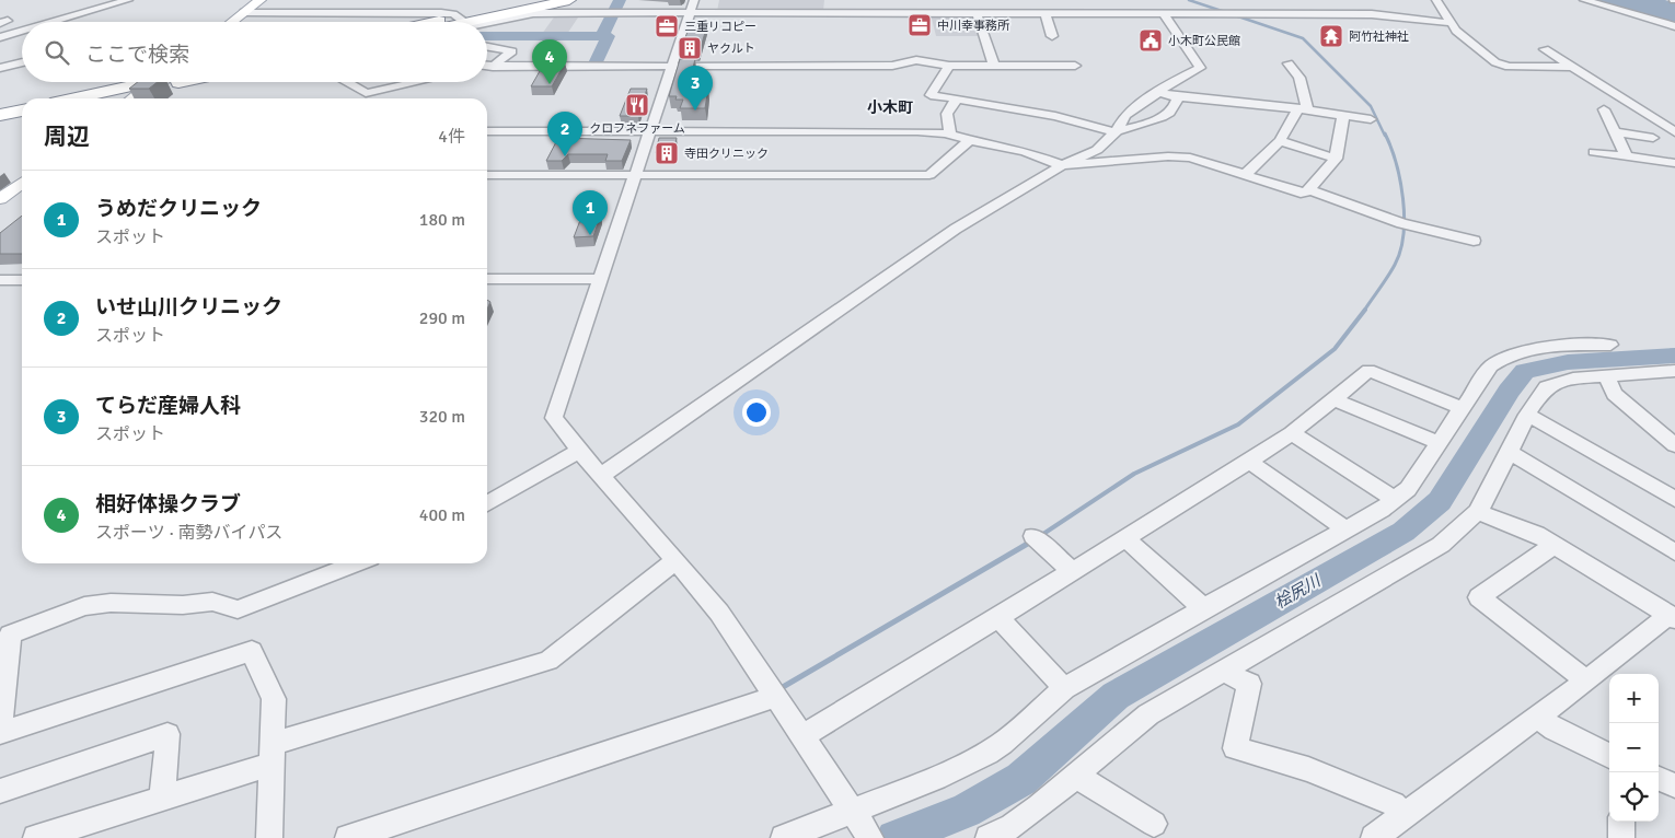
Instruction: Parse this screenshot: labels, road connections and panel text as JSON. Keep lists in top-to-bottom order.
{
  "districts": ["小木町"],
  "water": ["桧尻川"],
  "places": {
    "office": ["中川幸事務所", "三重リコピー"],
    "temple": ["阿竹社神社"],
    "public building": ["小木町公民館"],
    "building": ["ヤクルト", "寺田クリニック"],
    "restaurant": ["クロフネファーム"]
  },
  "page": {
    "search": "ここで検索",
    "pins": [
      "4",
      "3",
      "2",
      "1"
    ],
    "heading": ["周辺", "4件"],
    "list": [
      {
        "mark": "1",
        "name": "うめだクリニック",
        "note": "スポット",
        "value": "180 m"
      },
      {
        "mark": "2",
        "name": "いせ山川クリニック",
        "note": "スポット",
        "value": "290 m"
      },
      {
        "mark": "3",
        "name": "てらだ産婦人科",
        "note": "スポット",
        "value": "320 m"
      },
      {
        "mark": "4",
        "name": "相好体操クラブ",
        "note": "スポーツ · 南勢バイパス",
        "value": "400 m"
      }
    ],
    "map_buttons": ["+", "−"]
  }
}
